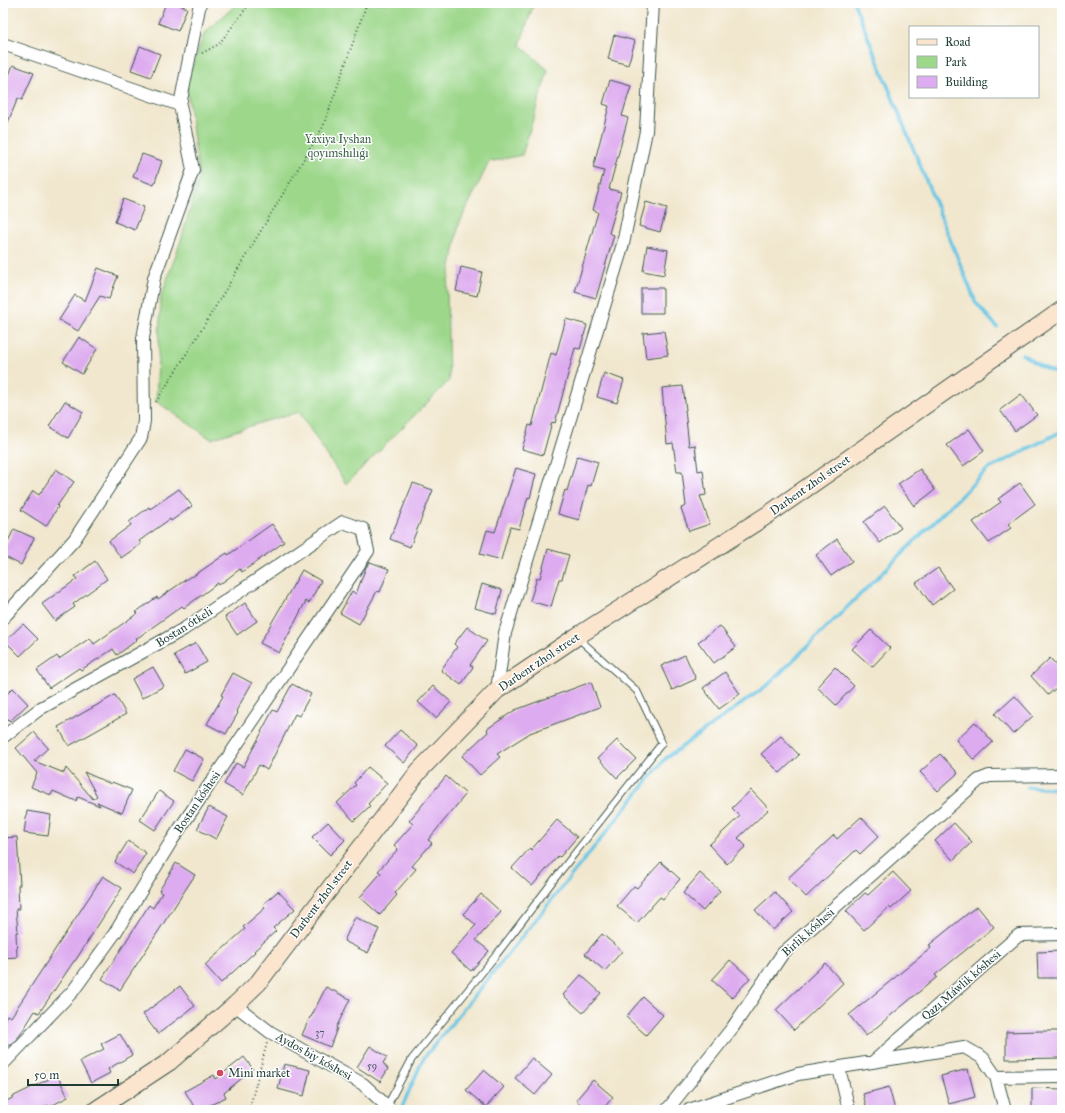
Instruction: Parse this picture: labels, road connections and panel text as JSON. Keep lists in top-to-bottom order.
{
  "streets": {
    "main road": ["Darbent zhol street"],
    "street": [
      "Bostan ótkeli",
      "Bostan kóshesi",
      "Birlik kóshesi",
      "Qazı Máwlik kóshesi",
      "Aydos biy kóshesi"
    ]
  },
  "crossings": [
    ["Darbent zhol street", "Aydos biy kóshesi"],
    ["Bostan ótkeli", "Bostan kóshesi"]
  ],
  "parks": ["Yaxiya Iyshan qoyımshılıǵı"],
  "places": ["Mini market"],
  "house_numbers": ["37", "59"],
  "legend": ["Road", "Park", "Building"],
  "scale_bar": "50 m"
}
